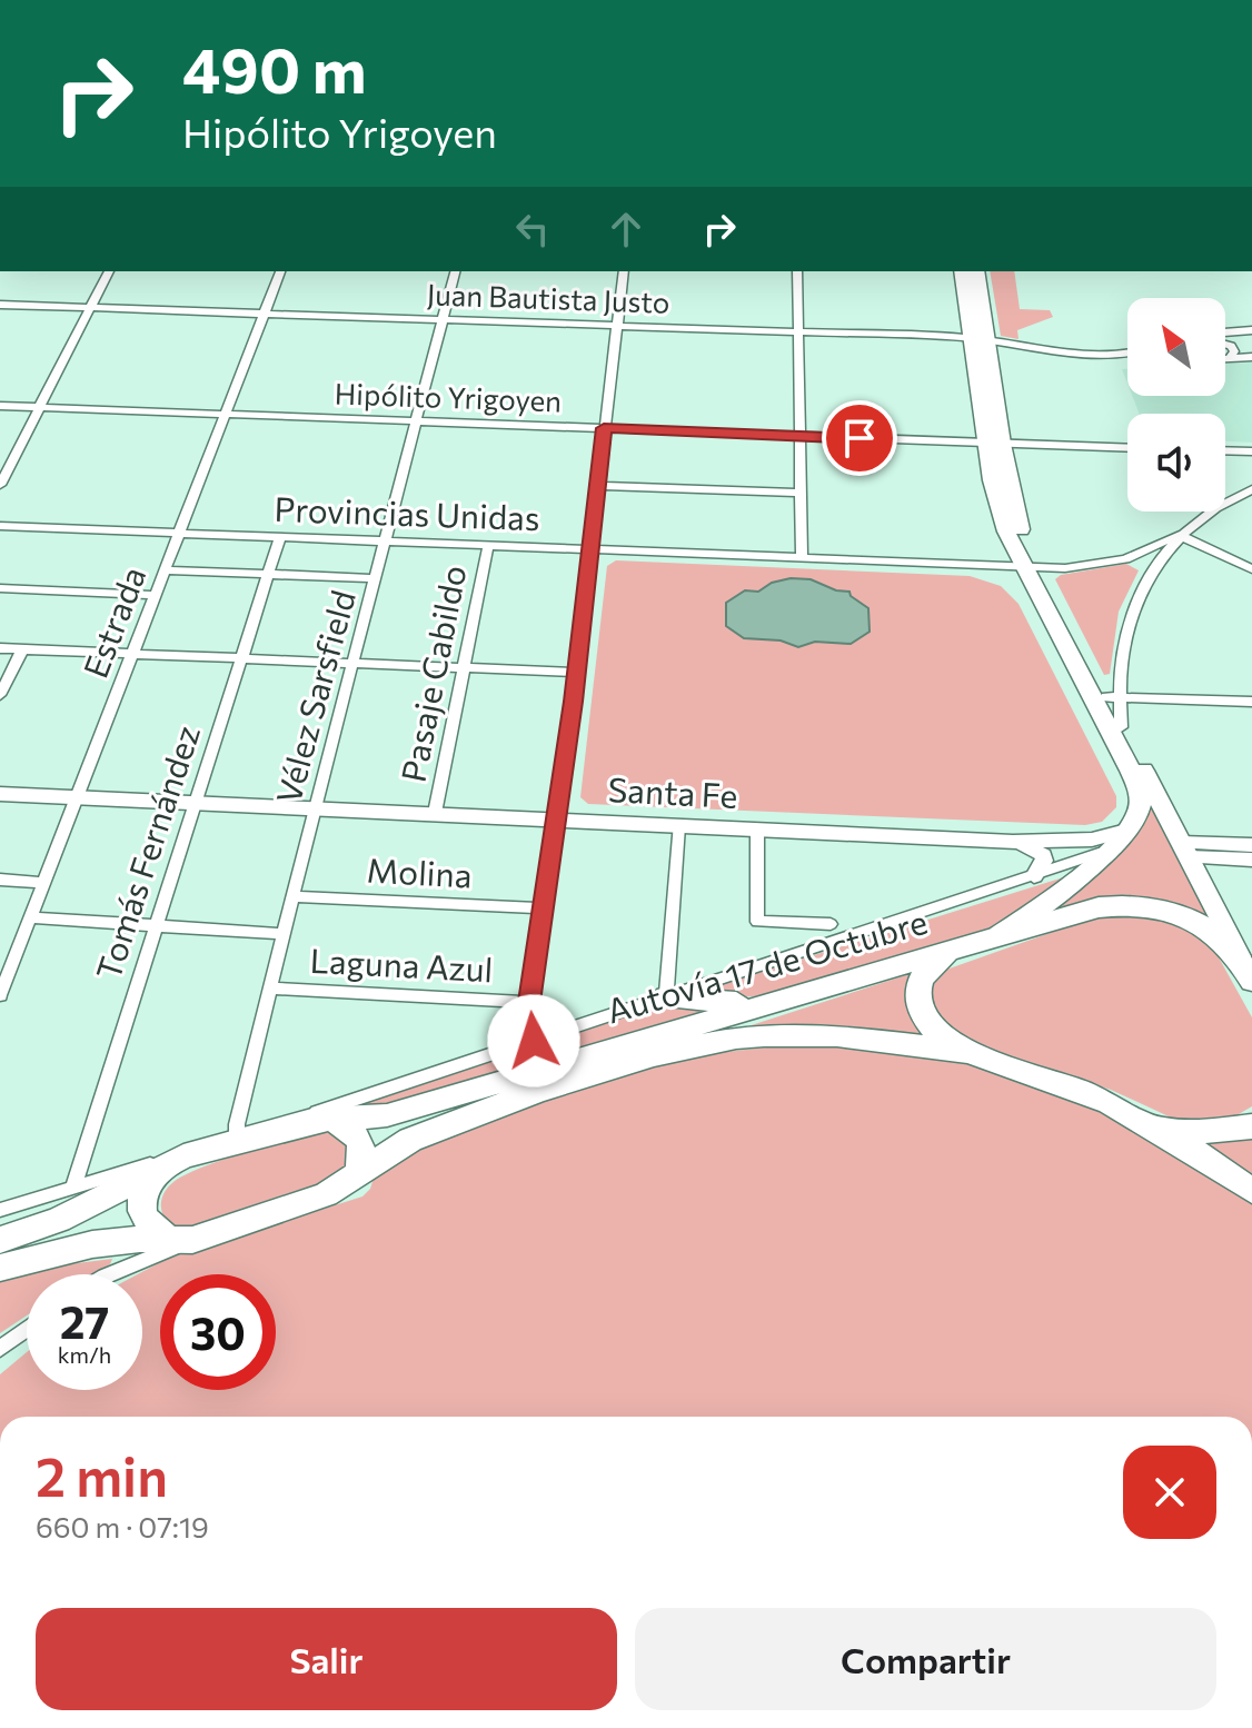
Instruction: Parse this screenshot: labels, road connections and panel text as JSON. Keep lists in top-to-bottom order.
{
  "streets": {
    "highway": ["Autovía 17 de Octubre"],
    "street": [
      "Juan Bautista Justo",
      "Hipólito Yrigoyen",
      "Provincias Unidas",
      "Estrada",
      "Pasaje Cabildo",
      "Vélez Sarsfield",
      "Santa Fe",
      "Tomás Fernández",
      "Molina",
      "Laguna Azul"
    ]
  },
  "crossings": [
    ["Juan Bautista Justo", "Estrada"],
    ["Juan Bautista Justo", "Vélez Sarsfield"],
    ["Hipólito Yrigoyen", "Estrada"],
    ["Hipólito Yrigoyen", "Vélez Sarsfield"],
    ["Provincias Unidas", "Estrada"],
    ["Provincias Unidas", "Pasaje Cabildo"],
    ["Provincias Unidas", "Vélez Sarsfield"],
    ["Provincias Unidas", "Tomás Fernández"],
    ["Estrada", "Santa Fe"],
    ["Pasaje Cabildo", "Santa Fe"],
    ["Vélez Sarsfield", "Santa Fe"],
    ["Vélez Sarsfield", "Molina"],
    ["Vélez Sarsfield", "Laguna Azul"],
    ["Vélez Sarsfield", "Autovía 17 de Octubre"],
    ["Santa Fe", "Tomás Fernández"]
  ],
  "north": "top left",
  "page": {
    "turn": ["490 m", "Hipólito Yrigoyen"],
    "speed": "27 km/h",
    "limit": "30",
    "heading": ["2 min", "660 m · 07:19"],
    "buttons": ["Salir", "Compartir"]
  }
}
